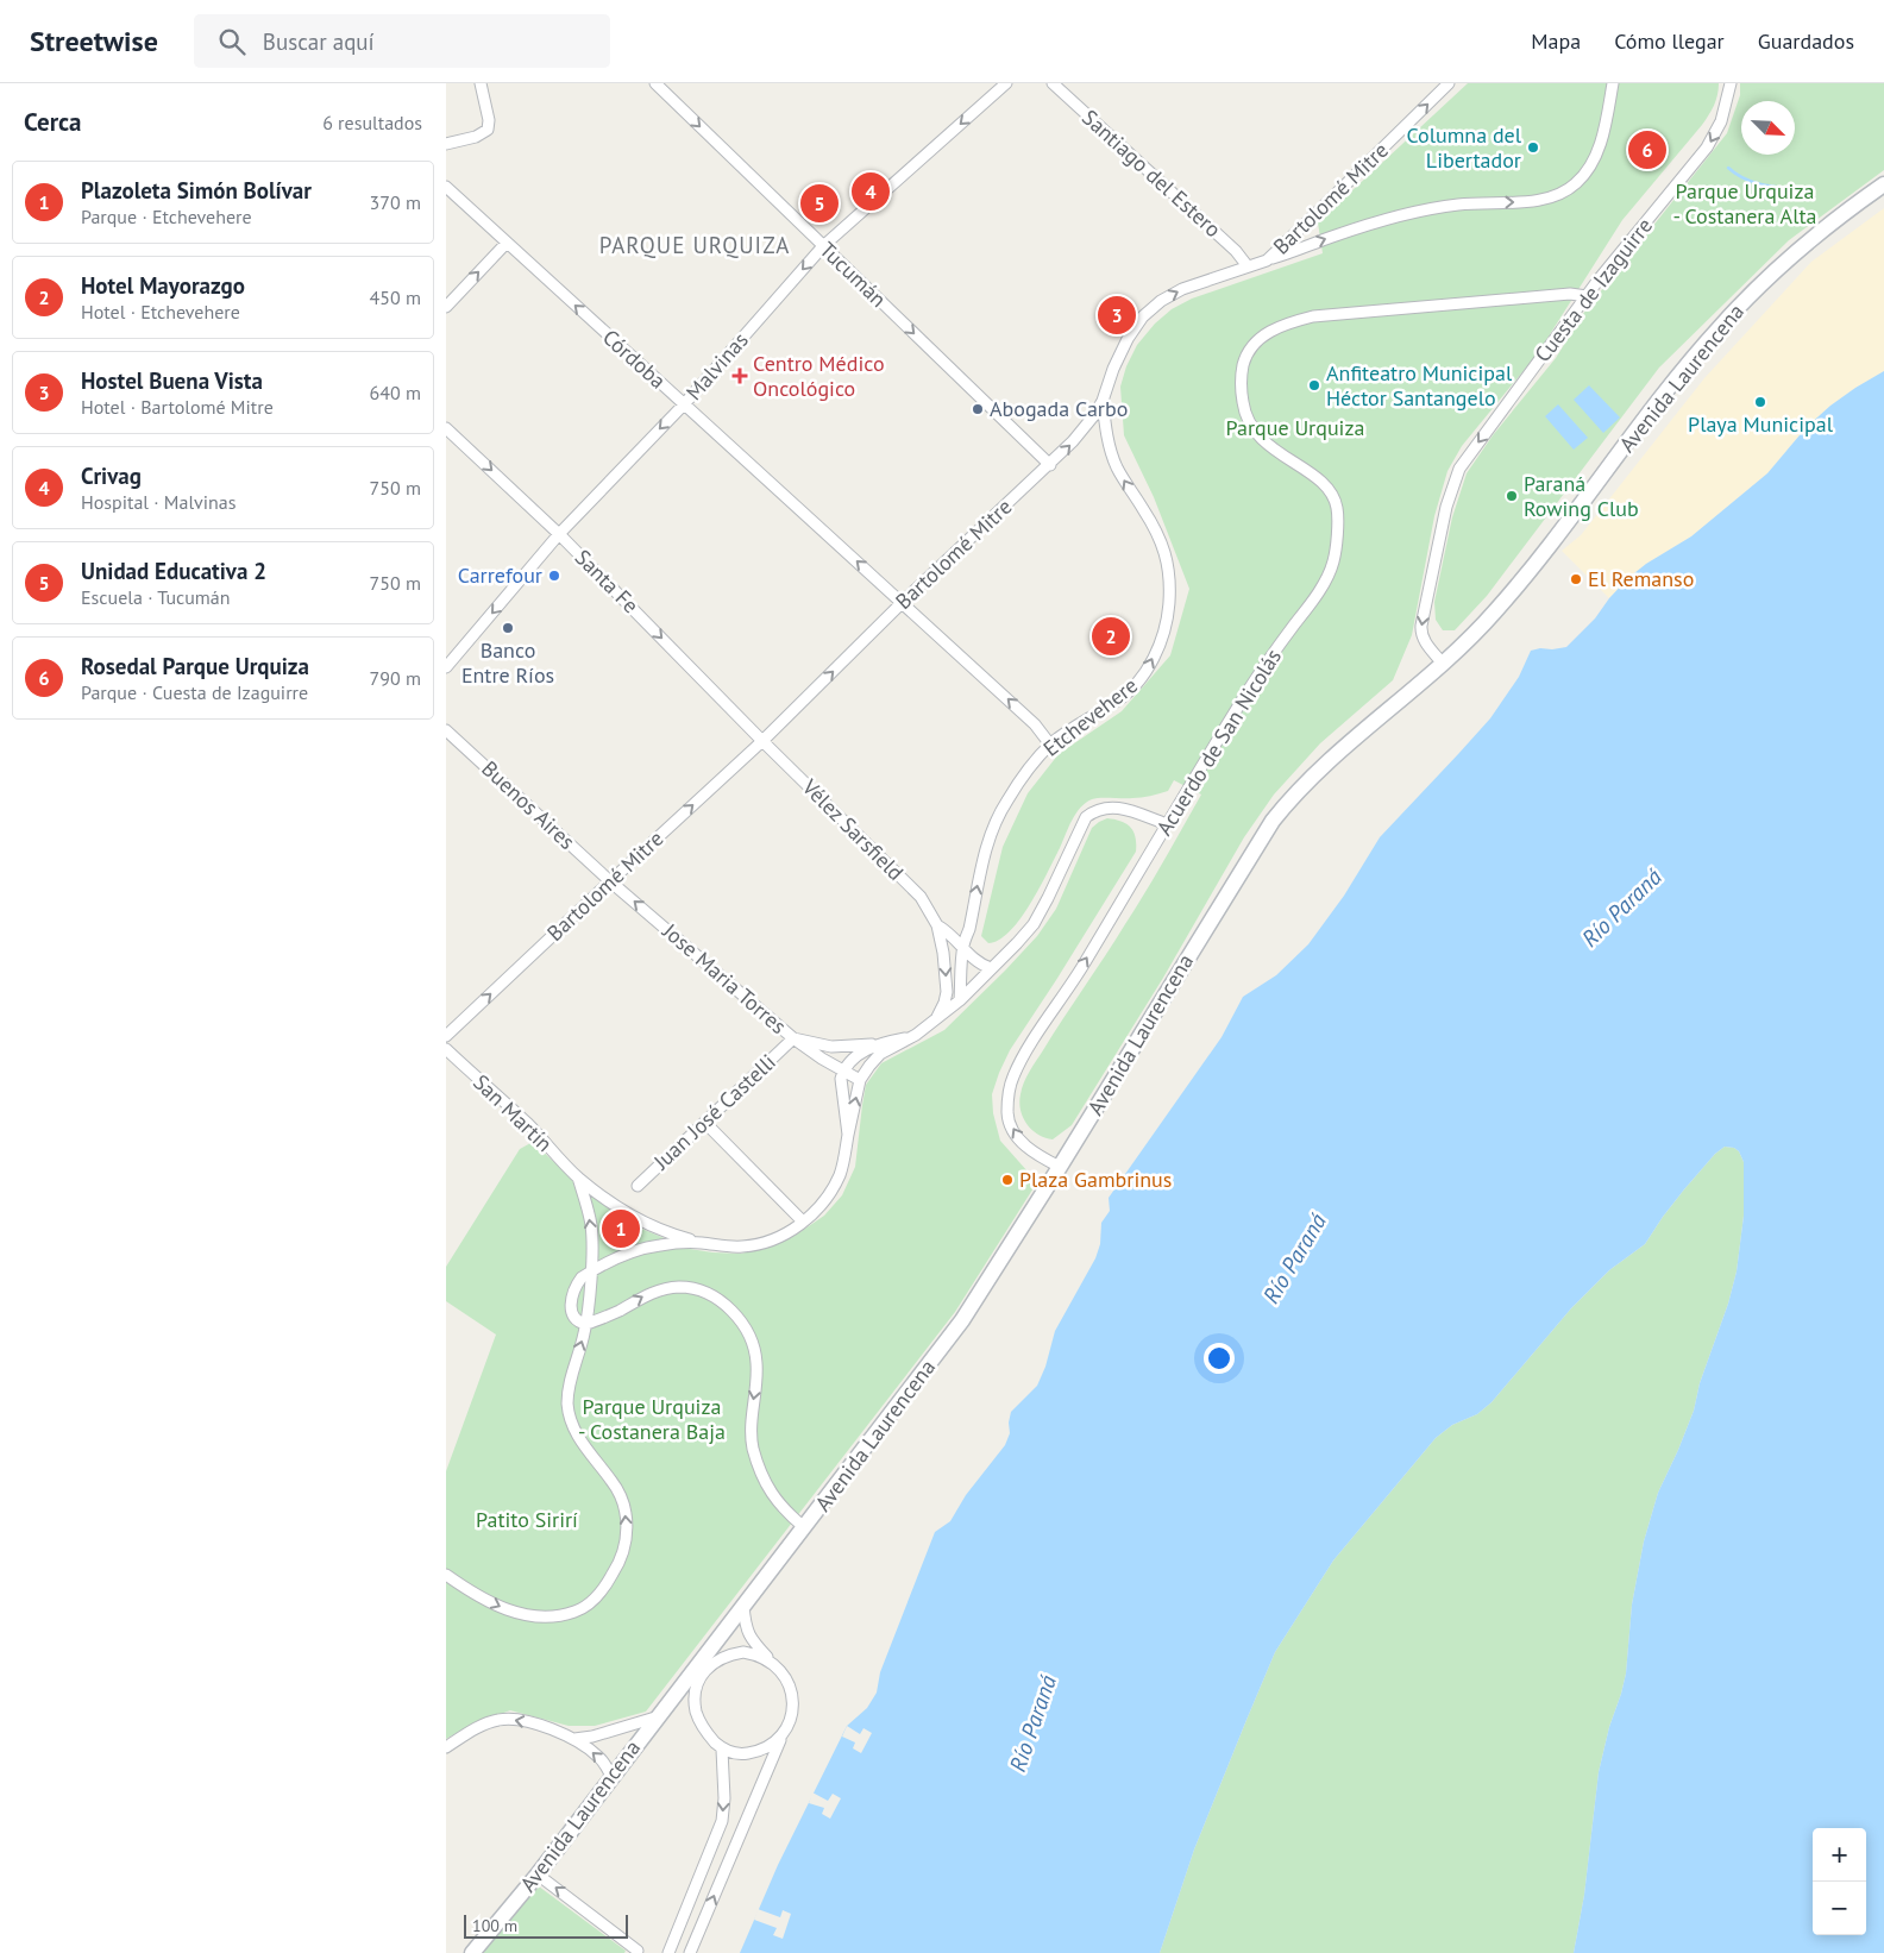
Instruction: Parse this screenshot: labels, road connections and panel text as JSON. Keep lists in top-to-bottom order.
{
  "streets": {
    "street": [
      "Santiago del Estero",
      "Bartolomé Mitre",
      "Tucumán",
      "Cuesta de Izaguirre",
      "Córdoba",
      "Malvinas",
      "Avenida Laurencena",
      "Santa Fe",
      "Etchevehere",
      "Acuerdo de San Nicolás",
      "Buenos Aires",
      "Vélez Sarsfield",
      "Jose Maria Torres",
      "Juan José Castelli",
      "San Martín"
    ]
  },
  "crossings": [
    ["Santiago del Estero", "Bartolomé Mitre"],
    ["Bartolomé Mitre", "Tucumán"],
    ["Bartolomé Mitre", "Córdoba"],
    ["Bartolomé Mitre", "Santa Fe"],
    ["Bartolomé Mitre", "Etchevehere"],
    ["Bartolomé Mitre", "Buenos Aires"],
    ["Bartolomé Mitre", "Vélez Sarsfield"],
    ["Bartolomé Mitre", "Jose Maria Torres"],
    ["Tucumán", "Malvinas"],
    ["Cuesta de Izaguirre", "Avenida Laurencena"],
    ["Cuesta de Izaguirre", "Acuerdo de San Nicolás"],
    ["Córdoba", "Malvinas"],
    ["Córdoba", "Etchevehere"],
    ["Malvinas", "Santa Fe"],
    ["Avenida Laurencena", "Acuerdo de San Nicolás"],
    ["Santa Fe", "Vélez Sarsfield"],
    ["Etchevehere", "Vélez Sarsfield"],
    ["Buenos Aires", "Jose Maria Torres"],
    ["Jose Maria Torres", "Juan José Castelli"]
  ],
  "one_way": [
    "Bartolomé Mitre",
    "Tucumán",
    "Cuesta de Izaguirre",
    "Córdoba",
    "Malvinas",
    "Santa Fe",
    "Etchevehere",
    "Jose Maria Torres"
  ],
  "districts": ["PARQUE URQUIZA"],
  "water": ["Río Paraná"],
  "parks": [
    "Parque Urquiza - Costanera Alta",
    "Parque Urquiza",
    "Parque Urquiza - Costanera Baja",
    "Patito Sirirí"
  ],
  "places": {
    "other": [
      "Columna del Libertador",
      "Anfiteatro Municipal Héctor Santangelo",
      "Playa Municipal",
      "Abogada Carbo",
      "Paraná Rowing Club",
      "Carrefour",
      "El Remanso",
      "Banco Entre Ríos",
      "Plaza Gambrinus"
    ],
    "health": ["Centro Médico Oncológico"]
  },
  "scale_bar": "100 m",
  "north": "bottom right",
  "page": {
    "header": "Streetwise",
    "search": "Buscar aquí",
    "nav": ["Mapa", "Cómo llegar", "Guardados"],
    "heading": ["Cerca", "6 resultados"],
    "pins": [
      "6",
      "4",
      "5",
      "3",
      "2",
      "1"
    ],
    "list": [
      {
        "mark": "1",
        "name": "Plazoleta Simón Bolívar",
        "note": "Parque · Etchevehere",
        "value": "370 m"
      },
      {
        "mark": "2",
        "name": "Hotel Mayorazgo",
        "note": "Hotel · Etchevehere",
        "value": "450 m"
      },
      {
        "mark": "3",
        "name": "Hostel Buena Vista",
        "note": "Hotel · Bartolomé Mitre",
        "value": "640 m"
      },
      {
        "mark": "4",
        "name": "Crivag",
        "note": "Hospital · Malvinas",
        "value": "750 m"
      },
      {
        "mark": "5",
        "name": "Unidad Educativa 2",
        "note": "Escuela · Tucumán",
        "value": "750 m"
      },
      {
        "mark": "6",
        "name": "Rosedal Parque Urquiza",
        "note": "Parque · Cuesta de Izaguirre",
        "value": "790 m"
      }
    ],
    "map_buttons": ["+", "−"],
    "scale": "100 m"
  }
}
